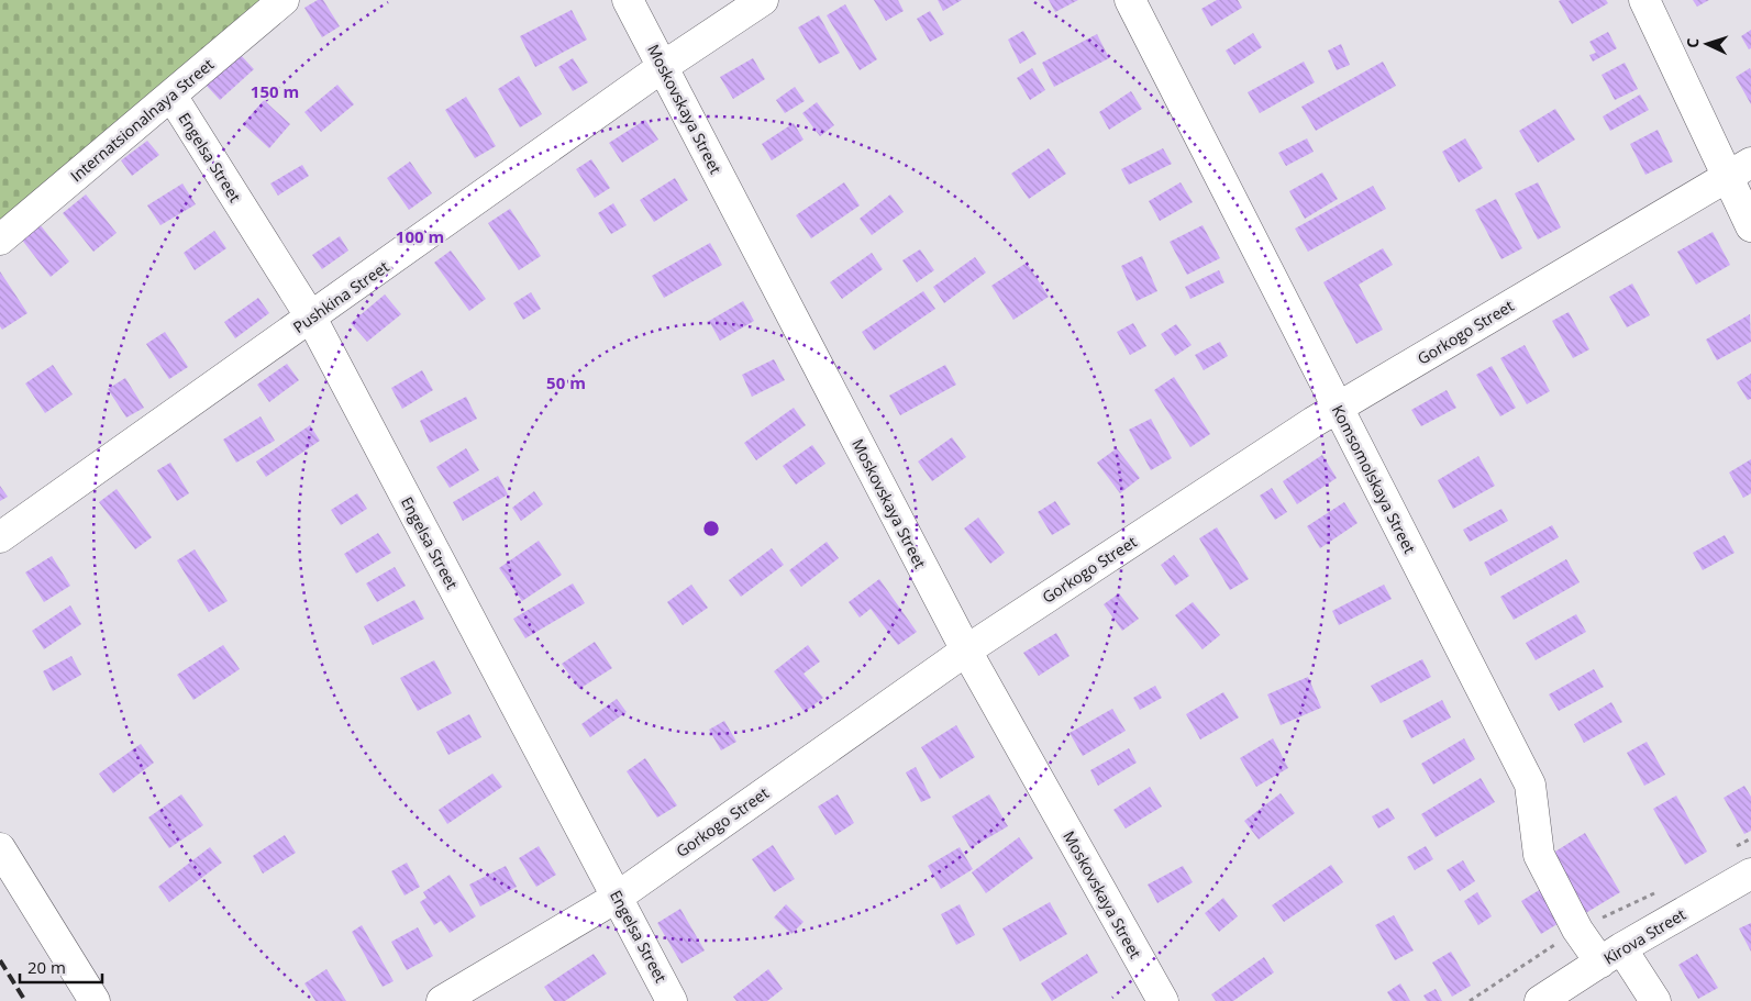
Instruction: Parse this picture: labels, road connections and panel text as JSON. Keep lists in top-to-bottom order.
{
  "streets": {
    "street": [
      "Moskovskaya Street",
      "Internatsionalnaya Street",
      "Engelsa Street",
      "Pushkina Street",
      "Gorkogo Street",
      "Komsomolskaya Street",
      "Kirova Street"
    ]
  },
  "crossings": [
    ["Moskovskaya Street", "Pushkina Street"],
    ["Moskovskaya Street", "Gorkogo Street"],
    ["Internatsionalnaya Street", "Engelsa Street"],
    ["Engelsa Street", "Pushkina Street"],
    ["Engelsa Street", "Gorkogo Street"],
    ["Gorkogo Street", "Komsomolskaya Street"],
    ["Komsomolskaya Street", "Kirova Street"]
  ],
  "scale_bar": "20 m",
  "north": "left",
  "rings": ["150 m", "100 m", "50 m"]
}
